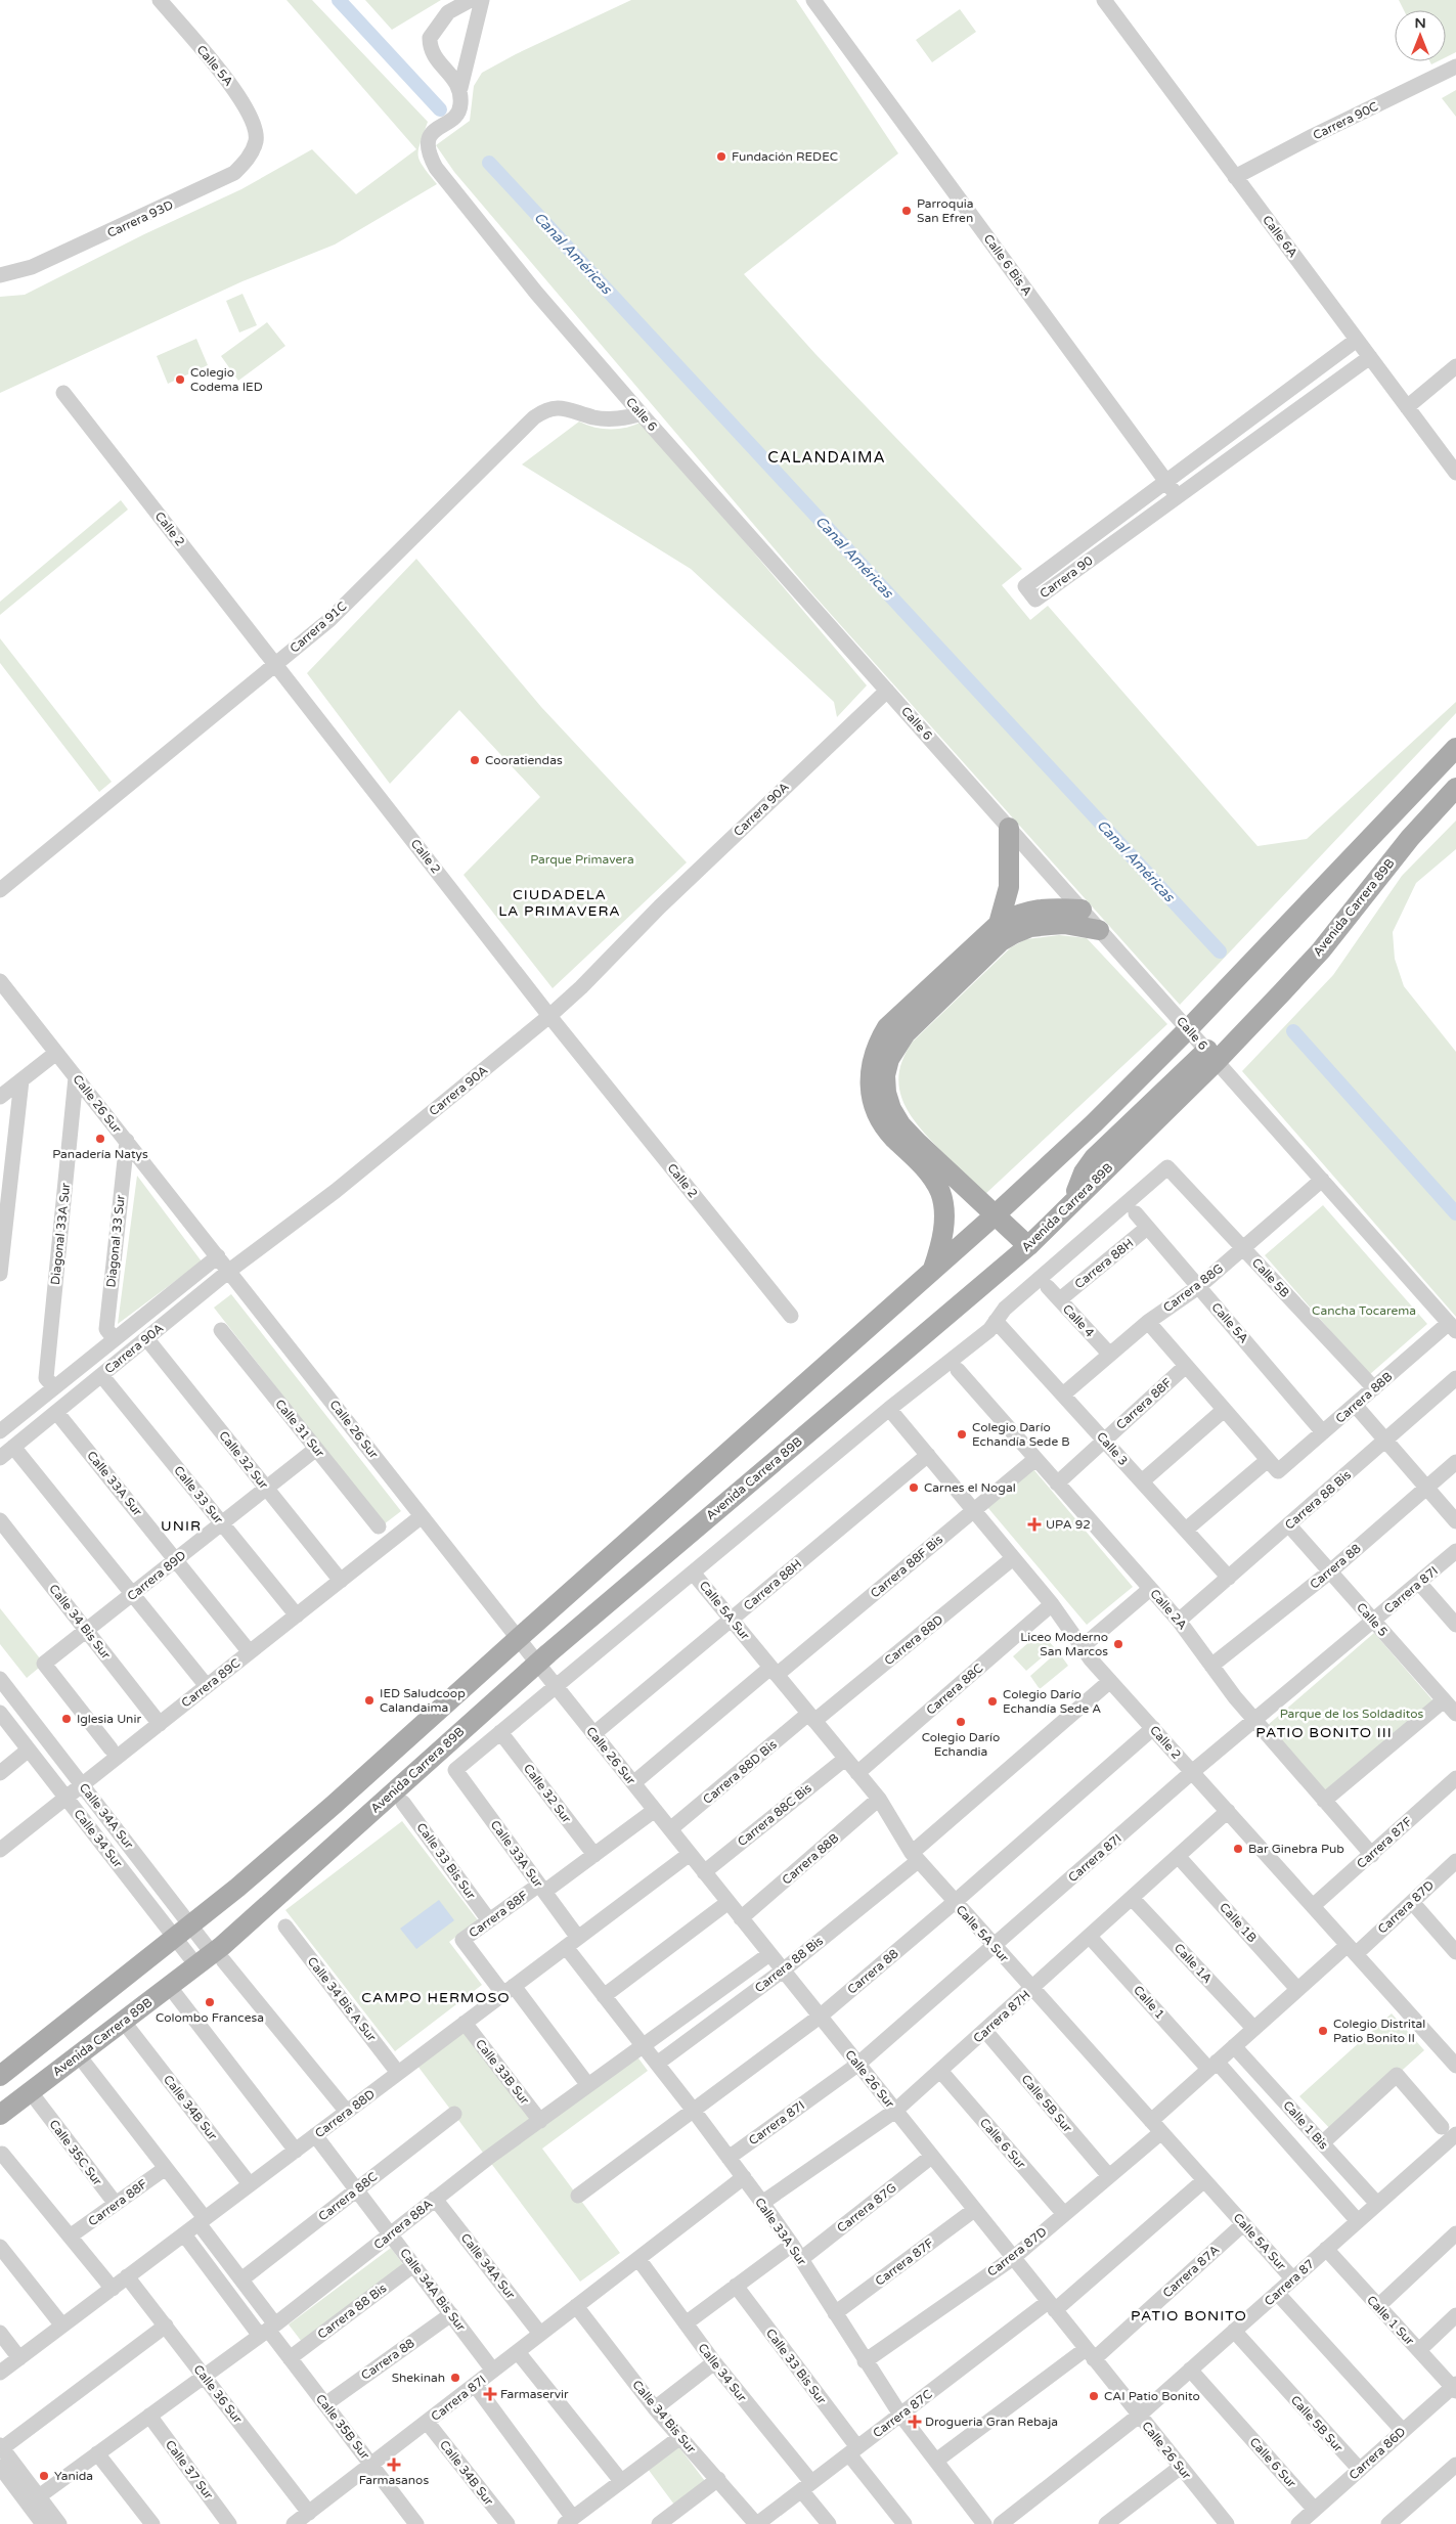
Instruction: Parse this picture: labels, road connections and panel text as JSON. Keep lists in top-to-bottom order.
{
  "streets": {
    "main road": ["Avenida Carrera 89B"],
    "street": [
      "Calle 5A",
      "Carrera 90C",
      "Carrera 93D",
      "Calle 6A",
      "Calle 6 Bis A",
      "Calle 6",
      "Calle 2",
      "Carrera 90",
      "Carrera 91C",
      "Carrera 90A",
      "Calle 26 Sur",
      "Diagonal 33A Sur",
      "Diagonal 33 Sur",
      "Carrera 88H",
      "Calle 5B",
      "Carrera 88G",
      "Calle 4",
      "Carrera 88B",
      "Carrera 88F",
      "Calle 31 Sur",
      "Calle 3",
      "Calle 32 Sur",
      "Calle 33A Sur",
      "Calle 33 Sur",
      "Carrera 88 Bis",
      "Carrera 88F Bis",
      "Carrera 88",
      "Carrera 89D",
      "Carrera 87I",
      "Calle 2A",
      "Calle 5A Sur",
      "Calle 5",
      "Calle 34 Bis Sur",
      "Carrera 88D",
      "Carrera 89C",
      "Carrera 88C",
      "Carrera 88D Bis",
      "Carrera 88C Bis",
      "Calle 34A Sur",
      "Calle 34 Sur",
      "Carrera 87F",
      "Calle 33 Bis Sur",
      "Carrera 87D",
      "Calle 1B",
      "Calle 1A",
      "Calle 34 Bis A Sur",
      "Calle 1",
      "Carrera 87H",
      "Calle 33B Sur",
      "Calle 5B Sur",
      "Calle 34B Sur",
      "Calle 1 Bis",
      "Calle 6 Sur",
      "Calle 35C Sur",
      "Carrera 87G",
      "Carrera 88A",
      "Carrera 87A",
      "Carrera 87",
      "Calle 34A Bis Sur",
      "Calle 1 Sur",
      "Calle 36 Sur",
      "Carrera 87C",
      "Calle 35B Sur",
      "Carrera 86D",
      "Calle 37 Sur"
    ]
  },
  "crossings": [
    ["Calle 5A", "Carrera 93D"],
    ["Calle 5A", "Carrera 88H"],
    ["Calle 5A", "Carrera 88G"],
    ["Calle 5A", "Carrera 88B"],
    ["Carrera 90C", "Calle 6A"],
    ["Calle 6A", "Carrera 90"],
    ["Calle 6 Bis A", "Carrera 90"],
    ["Calle 6", "Carrera 91C"],
    ["Calle 6", "Carrera 90A"],
    ["Calle 6", "Avenida Carrera 89B"],
    ["Calle 6", "Carrera 88G"],
    ["Calle 6", "Carrera 88B"],
    ["Calle 2", "Carrera 91C"],
    ["Calle 2", "Carrera 90A"],
    ["Calle 2", "Carrera 88H"],
    ["Calle 2", "Carrera 88 Bis"],
    ["Calle 2", "Carrera 88F Bis"],
    ["Calle 2", "Carrera 88"],
    ["Calle 2", "Carrera 87I"],
    ["Calle 2", "Carrera 88D"],
    ["Calle 2", "Carrera 88C"],
    ["Calle 2", "Carrera 87F"],
    ["Calle 2", "Carrera 87D"],
    ["Calle 2", "Carrera 87H"],
    ["Carrera 90A", "Calle 26 Sur"],
    ["Carrera 90A", "Diagonal 33A Sur"],
    ["Carrera 90A", "Diagonal 33 Sur"],
    ["Carrera 90A", "Calle 32 Sur"],
    ["Carrera 90A", "Calle 33A Sur"],
    ["Carrera 90A", "Calle 33 Sur"],
    ["Avenida Carrera 89B", "Calle 26 Sur"],
    ["Avenida Carrera 89B", "Calle 34A Sur"],
    ["Avenida Carrera 89B", "Calle 34 Sur"],
    ["Calle 26 Sur", "Diagonal 33A Sur"],
    ["Calle 26 Sur", "Diagonal 33 Sur"],
    ["Calle 26 Sur", "Carrera 88H"],
    ["Calle 26 Sur", "Carrera 88B"],
    ["Calle 26 Sur", "Carrera 88F"],
    ["Calle 26 Sur", "Carrera 88 Bis"],
    ["Calle 26 Sur", "Carrera 88F Bis"],
    ["Calle 26 Sur", "Carrera 88"],
    ["Calle 26 Sur", "Carrera 87I"],
    ["Calle 26 Sur", "Carrera 88D"],
    ["Calle 26 Sur", "Carrera 89C"],
    ["Calle 26 Sur", "Carrera 88D Bis"],
    ["Calle 26 Sur", "Carrera 88C Bis"],
    ["Calle 26 Sur", "Carrera 87F"],
    ["Calle 26 Sur", "Carrera 87D"],
    ["Calle 26 Sur", "Carrera 87H"],
    ["Calle 26 Sur", "Carrera 87G"],
    ["Calle 26 Sur", "Carrera 88A"],
    ["Calle 26 Sur", "Carrera 87A"],
    ["Calle 26 Sur", "Carrera 87"],
    ["Calle 26 Sur", "Carrera 87C"],
    ["Carrera 88H", "Calle 4"],
    ["Carrera 88H", "Calle 5A Sur"],
    ["Calle 5B", "Carrera 88G"],
    ["Calle 5B", "Carrera 88B"],
    ["Calle 5B", "Calle 3"],
    ["Carrera 88G", "Calle 4"],
    ["Carrera 88G", "Calle 3"],
    ["Carrera 88B", "Calle 5A Sur"],
    ["Carrera 88F", "Calle 3"],
    ["Carrera 88F", "Calle 32 Sur"],
    ["Carrera 88F", "Calle 33A Sur"],
    ["Carrera 88F", "Calle 2A"],
    ["Carrera 88F", "Carrera 88D"],
    ["Carrera 88F", "Calle 33 Bis Sur"],
    ["Carrera 88F", "Calle 35C Sur"],
    ["Carrera 88F", "Calle 35B Sur"],
    ["Calle 31 Sur", "Carrera 89D"],
    ["Calle 3", "Carrera 88 Bis"],
    ["Calle 32 Sur", "Calle 33A Sur"],
    ["Calle 32 Sur", "Carrera 89D"],
    ["Calle 32 Sur", "Carrera 89C"],
    ["Calle 33A Sur", "Carrera 88 Bis"],
    ["Calle 33A Sur", "Carrera 88"],
    ["Calle 33A Sur", "Carrera 89D"],
    ["Calle 33A Sur", "Carrera 87I"],
    ["Calle 33A Sur", "Carrera 88D"],
    ["Calle 33A Sur", "Carrera 89C"],
    ["Calle 33A Sur", "Carrera 87F"],
    ["Calle 33A Sur", "Carrera 87D"],
    ["Calle 33A Sur", "Carrera 87H"],
    ["Calle 33A Sur", "Carrera 87G"],
    ["Calle 33A Sur", "Carrera 88A"],
    ["Calle 33A Sur", "Carrera 87A"],
    ["Calle 33A Sur", "Carrera 87C"],
    ["Calle 33 Sur", "Carrera 89D"],
    ["Calle 33 Sur", "Carrera 89C"],
    ["Carrera 88 Bis", "Calle 2A"],
    ["Carrera 88 Bis", "Calle 5A Sur"],
    ["Carrera 88 Bis", "Calle 5"],
    ["Carrera 88 Bis", "Calle 34A Bis Sur"],
    ["Carrera 88 Bis", "Calle 35B Sur"],
    ["Carrera 88F Bis", "Calle 2A"],
    ["Carrera 88F Bis", "Calle 5A Sur"],
    ["Carrera 88", "Calle 2A"],
    ["Carrera 88", "Calle 5A Sur"],
    ["Carrera 88", "Calle 5"],
    ["Carrera 88", "Calle 34A Bis Sur"],
    ["Carrera 88", "Calle 35B Sur"],
    ["Carrera 89D", "Calle 34 Bis Sur"],
    ["Carrera 87I", "Calle 2A"],
    ["Carrera 87I", "Calle 5A Sur"],
    ["Carrera 87I", "Calle 5"],
    ["Carrera 87I", "Calle 34 Bis Sur"],
    ["Carrera 87I", "Calle 34A Sur"],
    ["Carrera 87I", "Calle 34 Sur"],
    ["Carrera 87I", "Calle 34B Sur"],
    ["Carrera 87I", "Calle 34A Bis Sur"],
    ["Carrera 87I", "Calle 36 Sur"],
    ["Carrera 87I", "Calle 35B Sur"],
    ["Calle 2A", "Carrera 87F"],
    ["Calle 5A Sur", "Carrera 88D"],
    ["Calle 5A Sur", "Carrera 88C"],
    ["Calle 5A Sur", "Carrera 88D Bis"],
    ["Calle 5A Sur", "Carrera 88C Bis"],
    ["Calle 5A Sur", "Carrera 87D"],
    ["Calle 5A Sur", "Carrera 87H"],
    ["Calle 5A Sur", "Carrera 87A"],
    ["Calle 5A Sur", "Carrera 87"],
    ["Calle 5A Sur", "Carrera 87C"],
    ["Calle 34 Bis Sur", "Carrera 89C"],
    ["Calle 34 Bis Sur", "Carrera 87C"],
    ["Carrera 88D", "Carrera 88D Bis"],
    ["Carrera 88D", "Calle 34 Bis A Sur"],
    ["Carrera 88D", "Calle 33B Sur"],
    ["Carrera 88D", "Calle 34B Sur"],
    ["Carrera 88D", "Calle 34A Bis Sur"],
    ["Carrera 88D", "Calle 36 Sur"],
    ["Carrera 88D", "Calle 35B Sur"],
    ["Carrera 89C", "Calle 34A Sur"],
    ["Carrera 89C", "Calle 34 Sur"],
    ["Carrera 88C", "Calle 34A Bis Sur"],
    ["Carrera 88C", "Calle 35B Sur"],
    ["Calle 34A Sur", "Carrera 88A"],
    ["Calle 34 Sur", "Carrera 87C"],
    ["Calle 33 Bis Sur", "Carrera 87C"],
    ["Carrera 87D", "Calle 1B"],
    ["Carrera 87D", "Calle 1A"],
    ["Carrera 87D", "Calle 1"],
    ["Carrera 87D", "Calle 5B Sur"],
    ["Carrera 87D", "Calle 1 Bis"],
    ["Carrera 87D", "Calle 6 Sur"],
    ["Calle 1B", "Carrera 87H"],
    ["Calle 1A", "Carrera 87H"],
    ["Calle 1", "Carrera 87H"],
    ["Calle 1", "Calle 1 Bis"],
    ["Carrera 87H", "Calle 5B Sur"],
    ["Carrera 87H", "Calle 6 Sur"],
    ["Calle 33B Sur", "Carrera 88A"],
    ["Calle 5B Sur", "Carrera 87"],
    ["Calle 5B Sur", "Carrera 86D"],
    ["Calle 1 Bis", "Carrera 87"],
    ["Calle 6 Sur", "Carrera 87"],
    ["Calle 6 Sur", "Carrera 86D"],
    ["Carrera 88A", "Calle 34A Bis Sur"],
    ["Carrera 88A", "Calle 36 Sur"],
    ["Carrera 88A", "Calle 35B Sur"],
    ["Carrera 88A", "Calle 37 Sur"],
    ["Carrera 87", "Calle 1 Sur"],
    ["Calle 1 Sur", "Carrera 86D"]
  ],
  "districts": [
    "CALANDAIMA",
    "CIUDADELA LA PRIMAVERA",
    "UNIR",
    "PATIO BONITO III",
    "CAMPO HERMOSO",
    "PATIO BONITO"
  ],
  "water": ["Canal Américas"],
  "parks": ["Parque Primavera", "Cancha Tocarema", "Parque de los Soldaditos"],
  "places": {
    "other": [
      "Fundación REDEC",
      "Parroquia San Efren",
      "Colegio Codema IED",
      "Cooratiendas",
      "Panadería Natys",
      "Colegio Darío Echandía Sede B",
      "Carnes el Nogal",
      "Liceo Moderno San Marcos",
      "IED Saludcoop Calandaima",
      "Colegio Darío Echandía Sede A",
      "Iglesia Unir",
      "Colegio Darío Echandia",
      "Bar Ginebra Pub",
      "Colombo Francesa",
      "Colegio Distrital Patio Bonito II",
      "Shekinah",
      "CAI Patio Bonito",
      "Yanida"
    ],
    "health": [
      "UPA 92",
      "Farmaservir",
      "Drogueria Gran Rebaja",
      "Farmasanos"
    ]
  },
  "north": "top"
}
